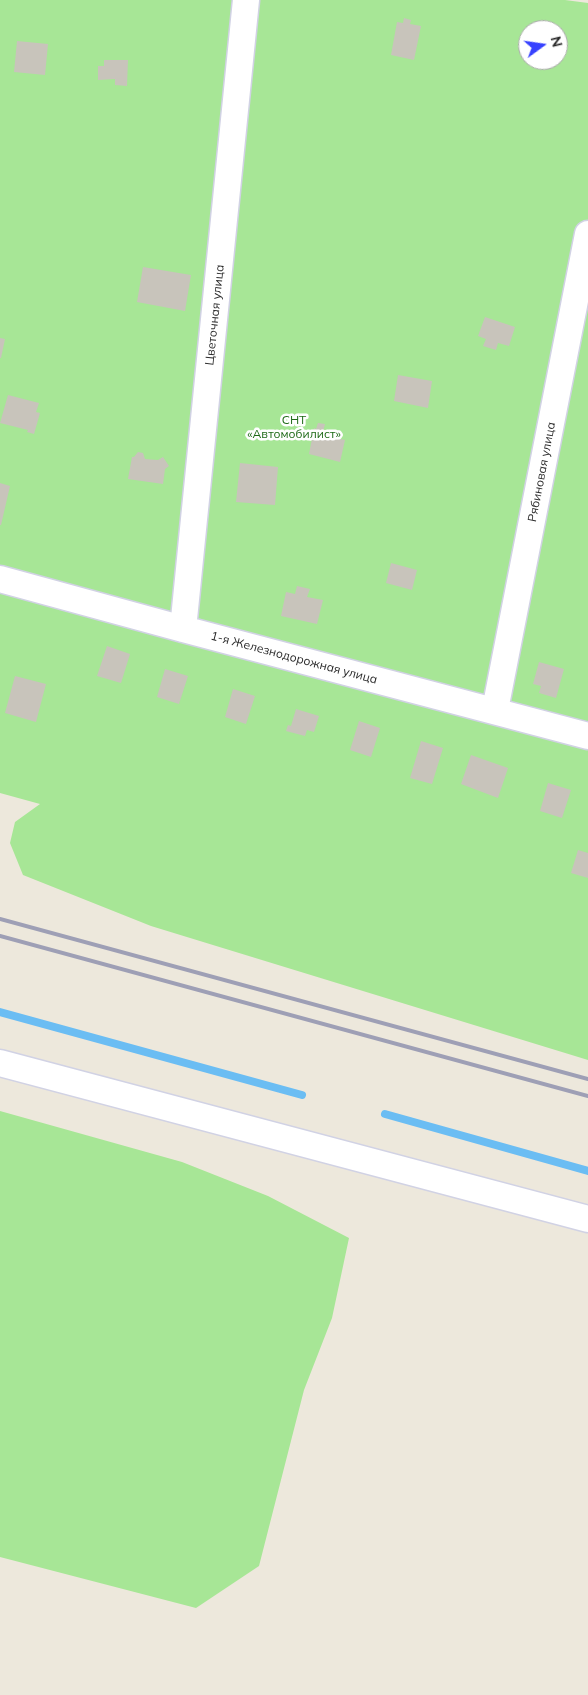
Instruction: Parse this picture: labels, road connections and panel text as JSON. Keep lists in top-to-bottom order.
{
  "streets": {
    "street": ["Цветочная улица", "Рябиновая улица", "1-я Железнодорожная улица"]
  },
  "crossings": [
    ["Цветочная улица", "1-я Железнодорожная улица"],
    ["Рябиновая улица", "1-я Железнодорожная улица"]
  ],
  "parks": ["СНТ «Автомобилист»"],
  "north": "right"
}
